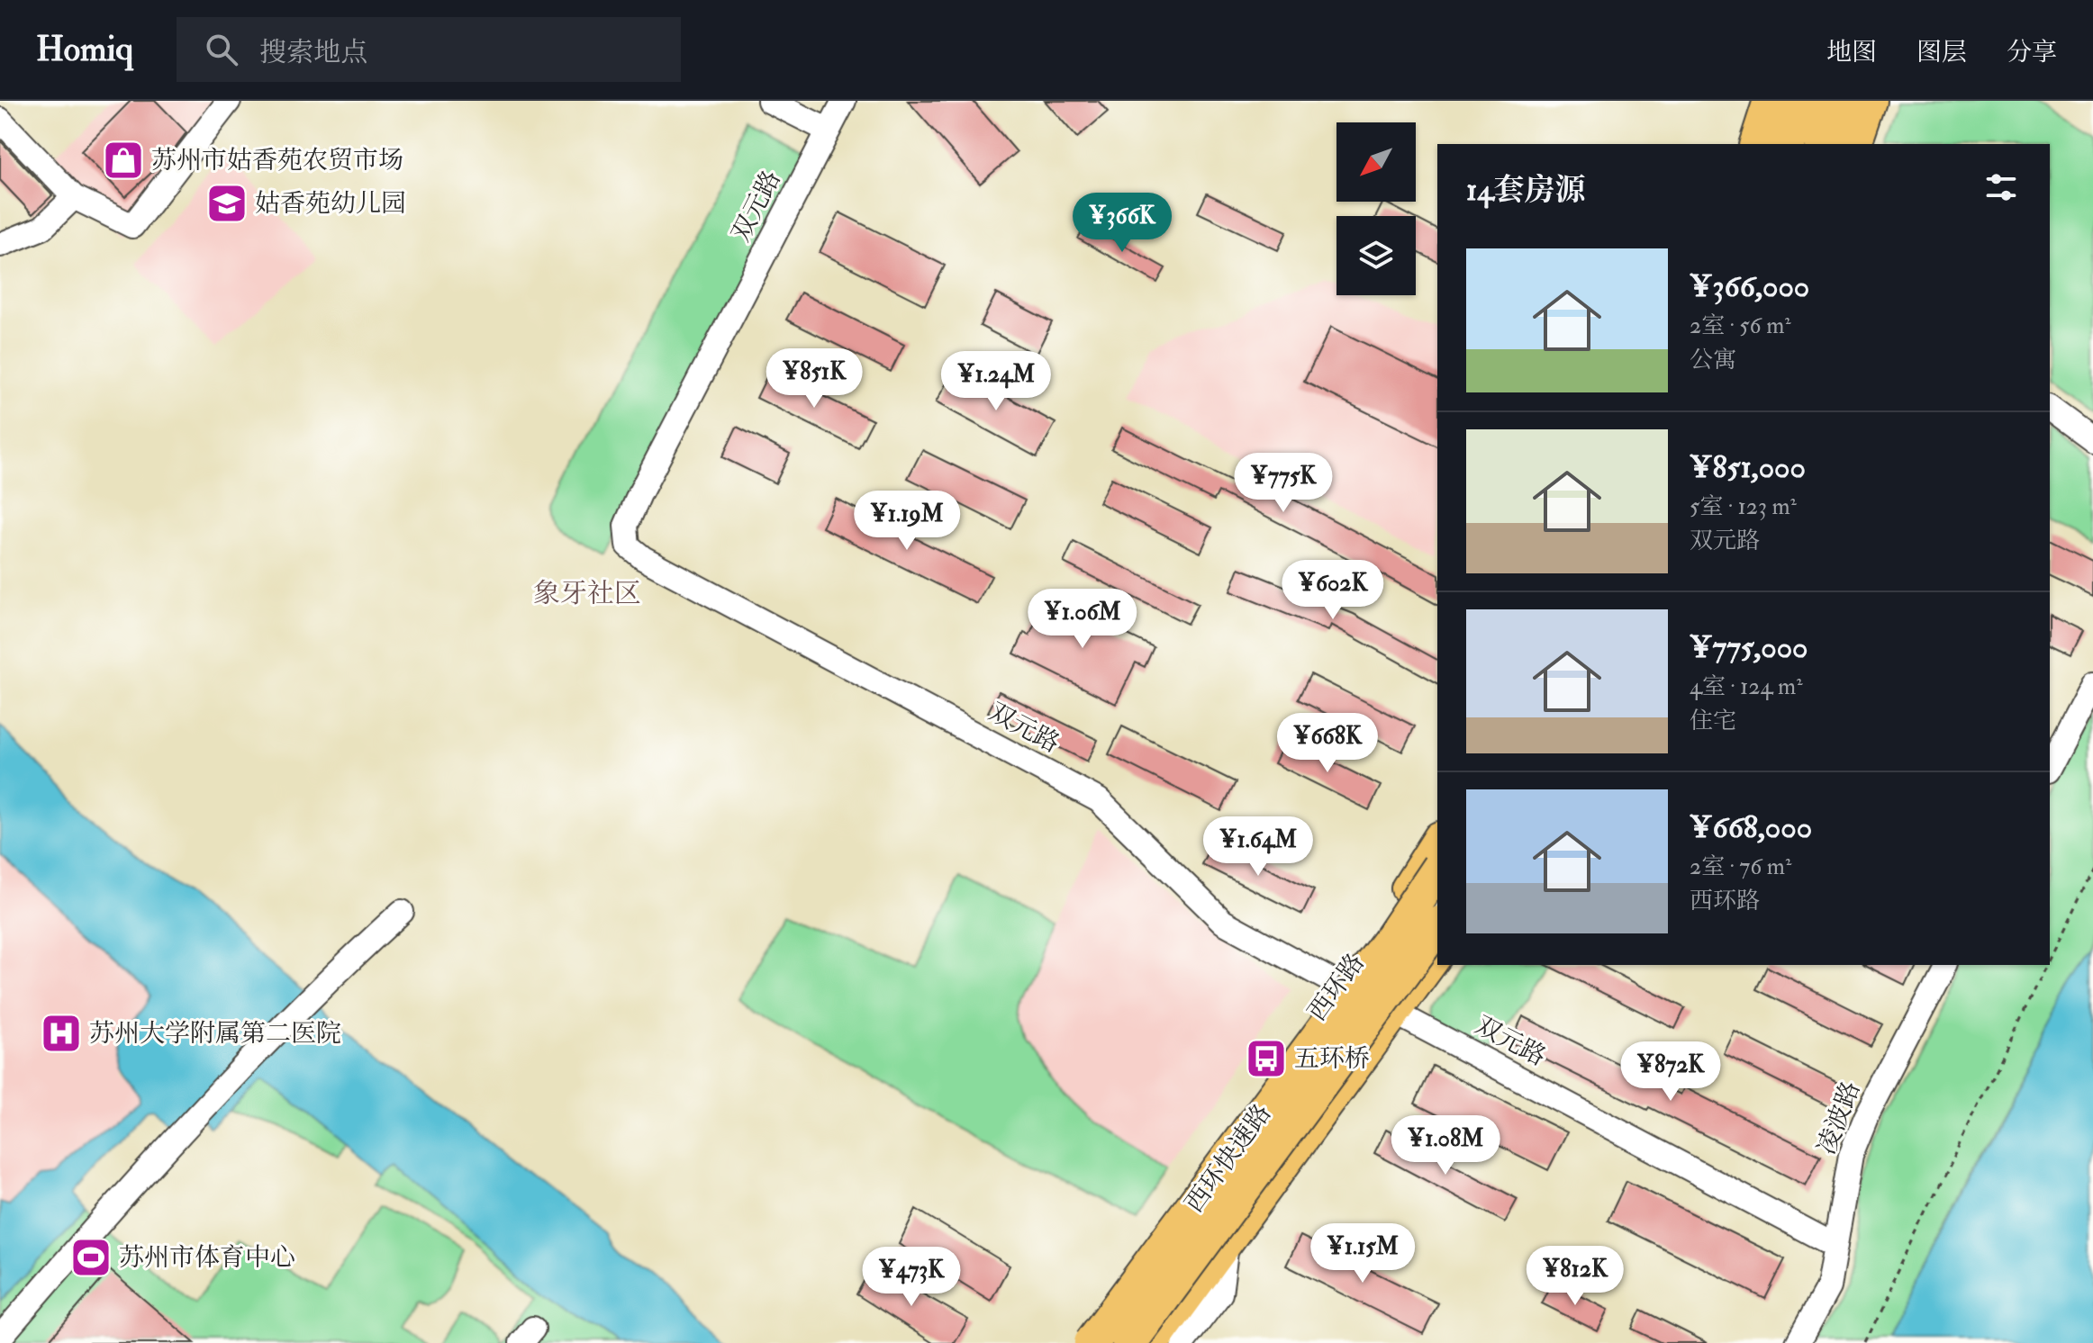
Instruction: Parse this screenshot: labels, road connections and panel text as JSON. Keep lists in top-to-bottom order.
{
  "streets": {
    "highway": ["西环快速路"],
    "main road": ["西环路"],
    "street": ["双元路", "凌波路"]
  },
  "crossings": [
    ["双元路", "西环路"],
    ["双元路", "凌波路"]
  ],
  "districts": ["象牙社区"],
  "places": {
    "shop": ["苏州市姑香苑农贸市场"],
    "school or university": ["姑香苑幼儿园"],
    "hospital": ["苏州大学附属第二医院"],
    "bus stop": ["五环桥"],
    "sports": ["苏州市体育中心"]
  },
  "north": "bottom left",
  "page": {
    "header": "Homiq",
    "search": "搜索地点",
    "nav": ["地图", "图层", "分享"],
    "heading": "14套房源",
    "price": [
      "¥366K",
      "¥851K",
      "¥1.24M",
      "¥775K",
      "¥1.19M",
      "¥602K",
      "¥1.06M",
      "¥668K",
      "¥1.64M",
      "¥872K",
      "¥1.08M",
      "¥1.15M",
      "¥812K",
      "¥473K"
    ],
    "list": [
      {
        "name": "¥366,000",
        "note": "2室 · 56 m² · 公寓"
      },
      {
        "name": "¥851,000",
        "note": "5室 · 123 m² · 双元路"
      },
      {
        "name": "¥775,000",
        "note": "4室 · 124 m² · 住宅"
      },
      {
        "name": "¥668,000",
        "note": "2室 · 76 m² · 西环路"
      }
    ]
  }
}
